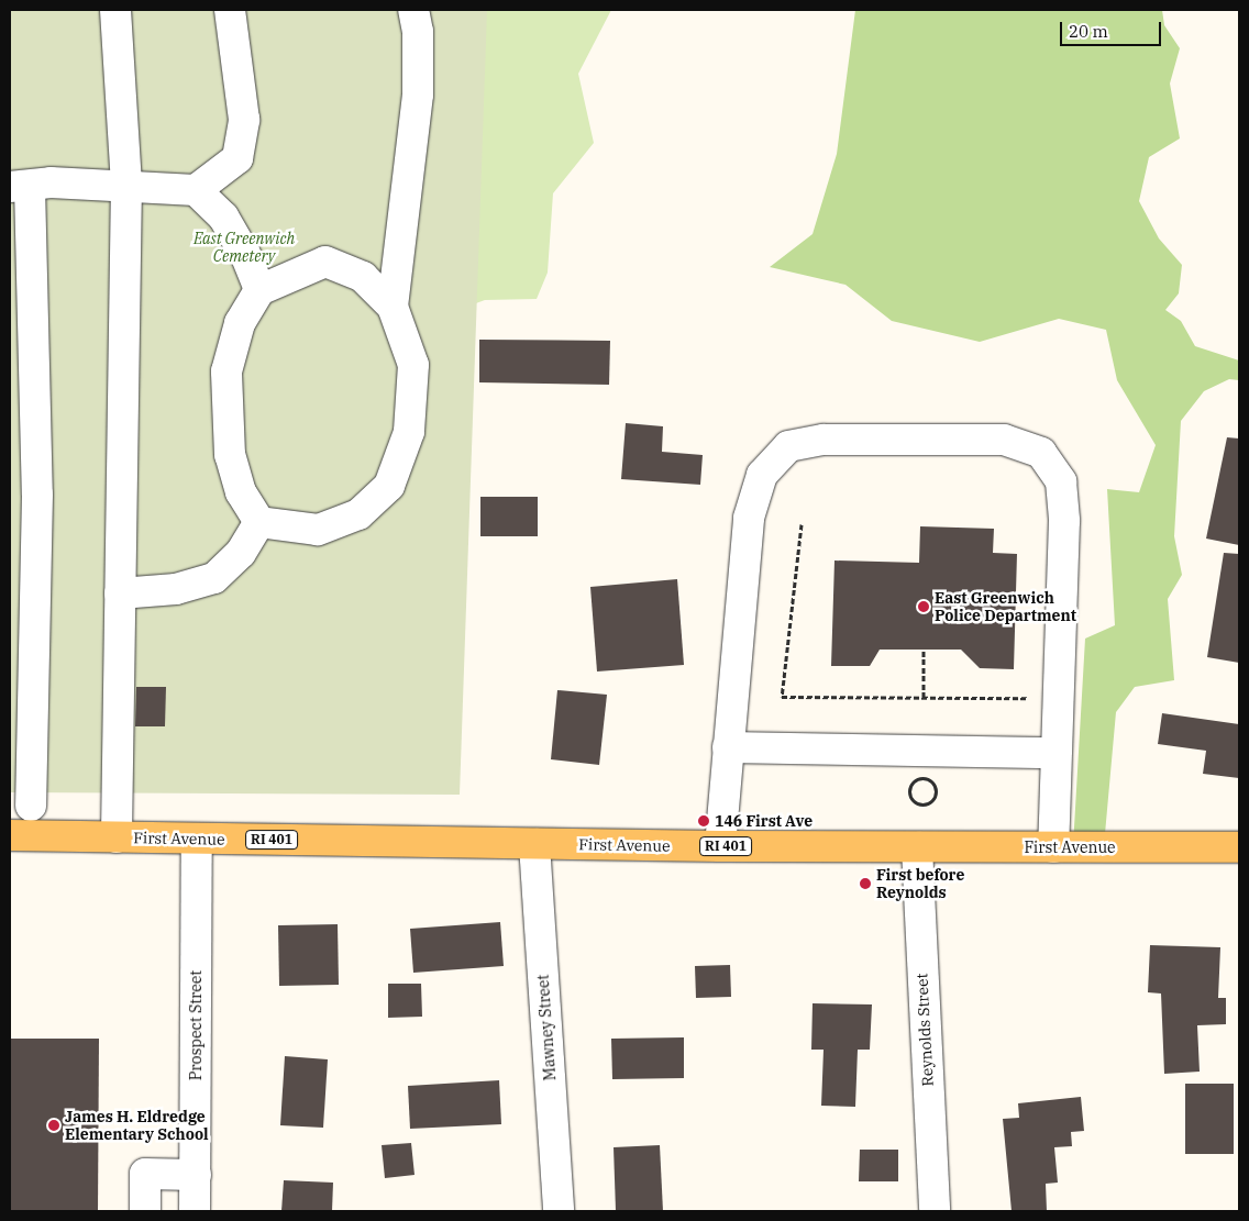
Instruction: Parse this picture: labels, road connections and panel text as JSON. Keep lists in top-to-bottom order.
{
  "streets": {
    "main road": ["First Avenue", "RI 401"],
    "street": ["Prospect Street", "Mawney Street", "Reynolds Street"]
  },
  "crossings": [
    ["First Avenue", "Prospect Street"],
    ["First Avenue", "Mawney Street"],
    ["First Avenue", "Reynolds Street"]
  ],
  "parks": ["East Greenwich Cemetery"],
  "places": [
    "East Greenwich Police Department",
    "146 First Ave",
    "First before Reynolds",
    "James H. Eldredge Elementary School"
  ],
  "scale_bar": "20 m"
}
